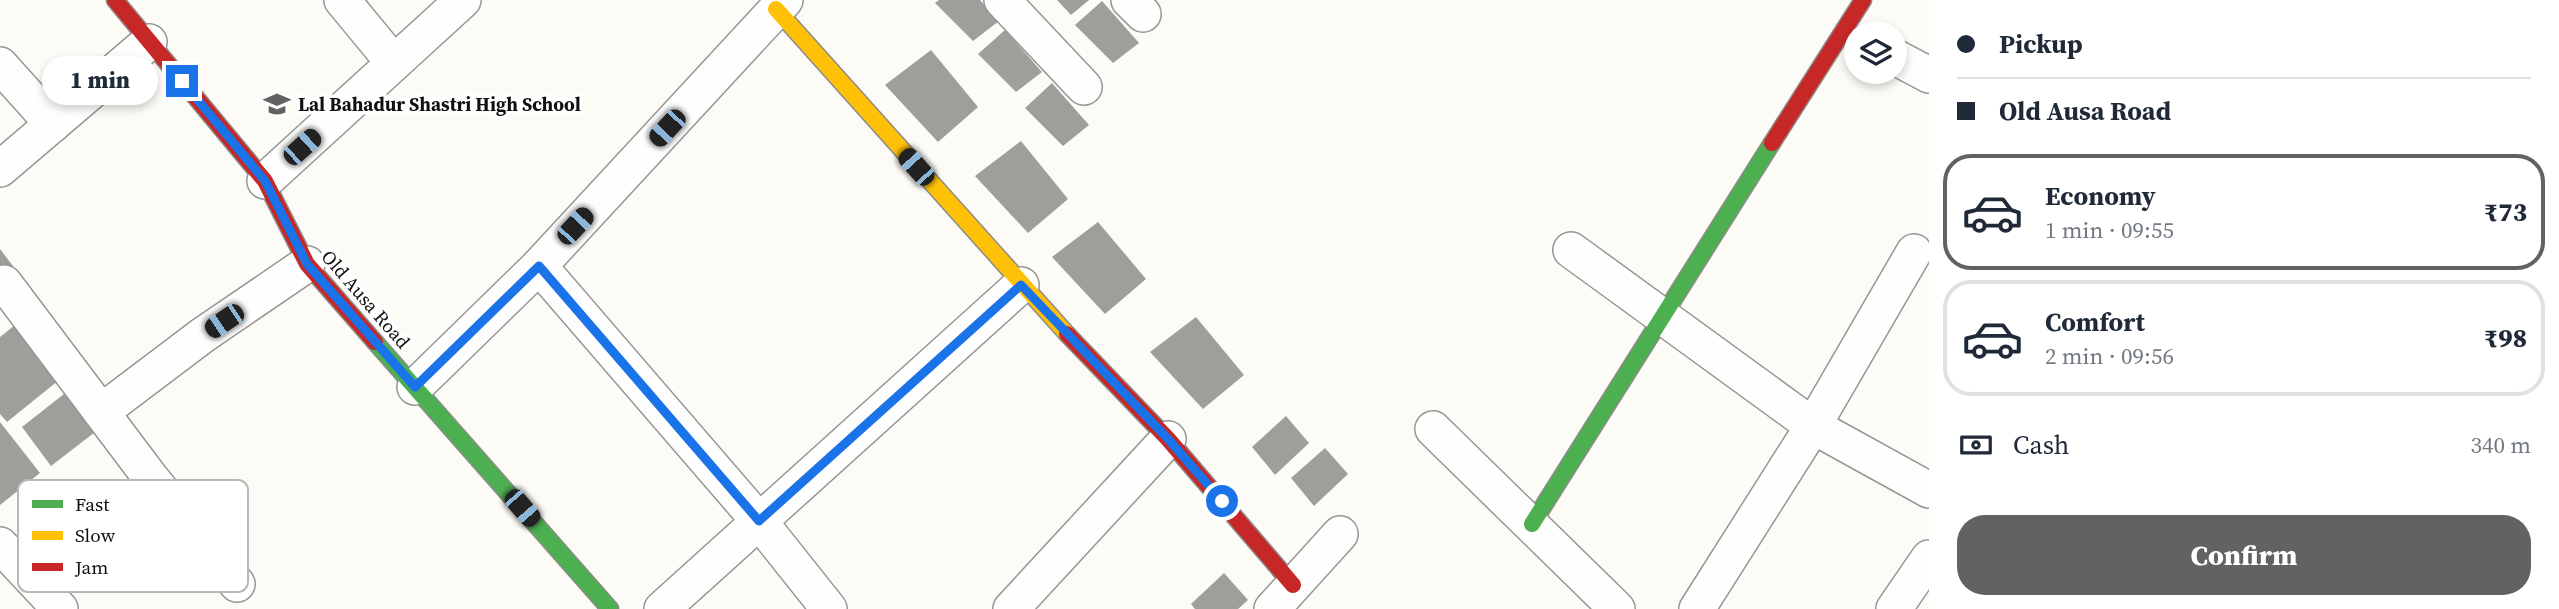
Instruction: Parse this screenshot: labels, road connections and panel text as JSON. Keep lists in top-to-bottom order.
{
  "streets": {
    "street": ["Old Ausa Road"]
  },
  "places": {
    "school or university": ["Lal Bahadur Shastri High School"]
  },
  "legend": ["Fast", "Slow", "Jam"],
  "page": {
    "banner": ["Pickup", "Old Ausa Road"],
    "bubble": "1 min",
    "list": [
      {
        "name": "Economy",
        "note": "1 min · 09:55",
        "value": "₹73"
      },
      {
        "name": "Comfort",
        "note": "2 min · 09:56",
        "value": "₹98"
      }
    ],
    "pay": ["Cash", "340 m"],
    "buttons": "Confirm"
  }
}
